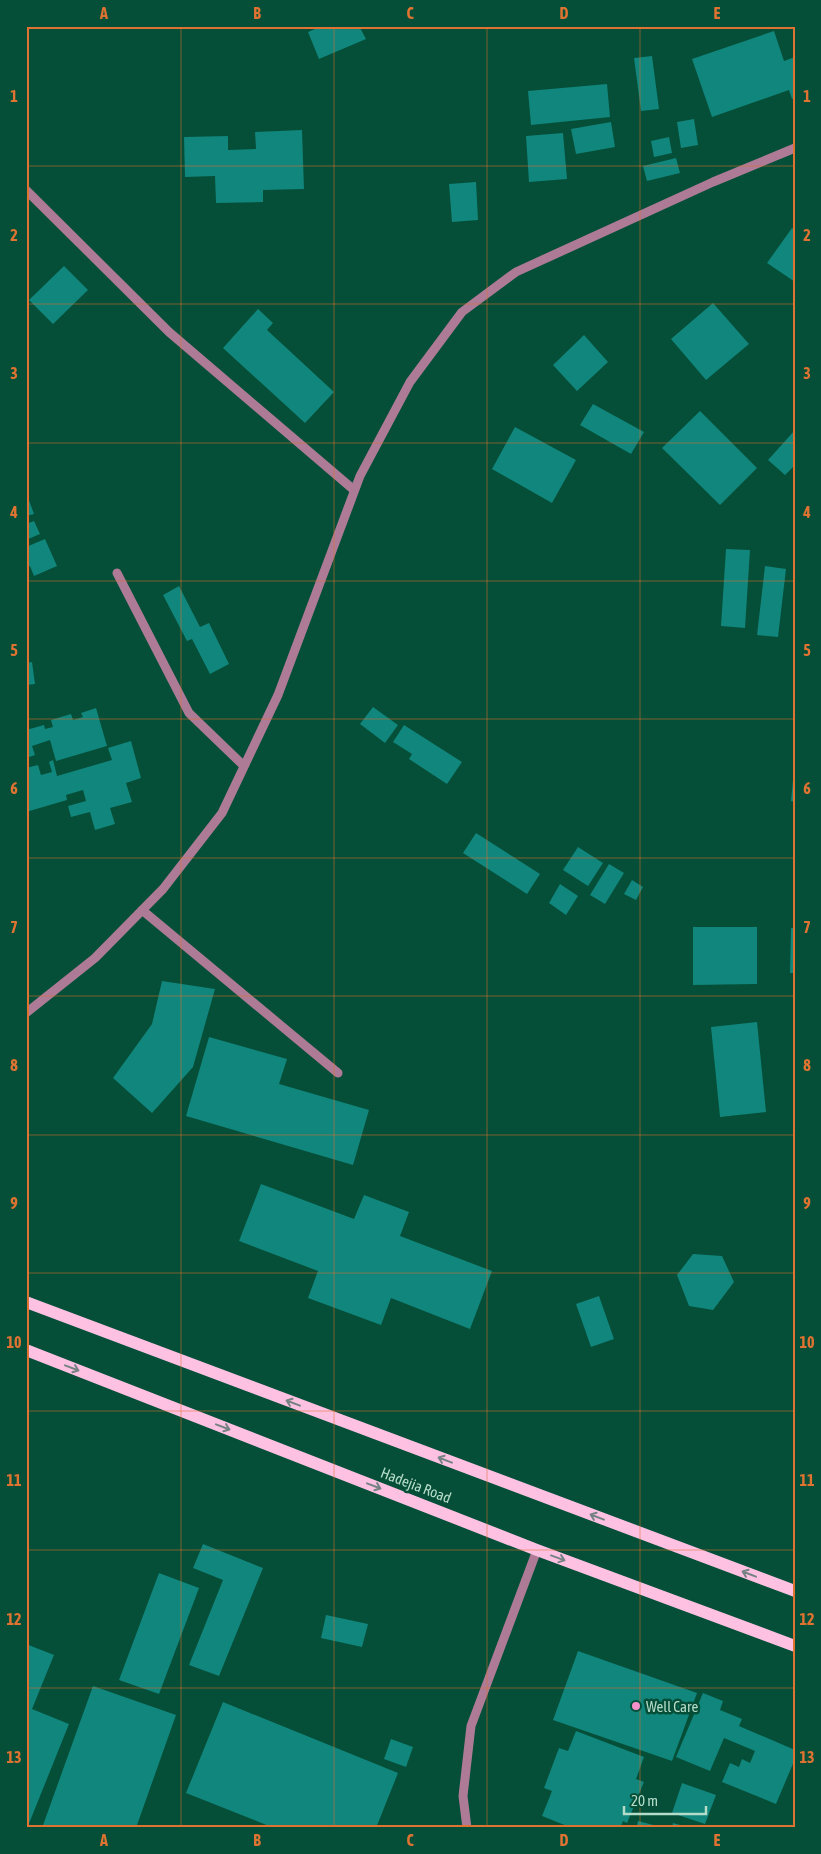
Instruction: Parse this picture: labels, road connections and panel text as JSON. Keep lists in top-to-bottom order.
{
  "streets": {
    "main road": ["Hadejia Road"]
  },
  "places": ["Well Care"],
  "scale_bar": "20 m",
  "grid": {
    "columns": [
      "A",
      "B",
      "C",
      "D",
      "E"
    ],
    "rows": [
      "1",
      "2",
      "3",
      "4",
      "5",
      "6",
      "7",
      "8",
      "9",
      "10",
      "11",
      "12",
      "13"
    ]
  }
}
